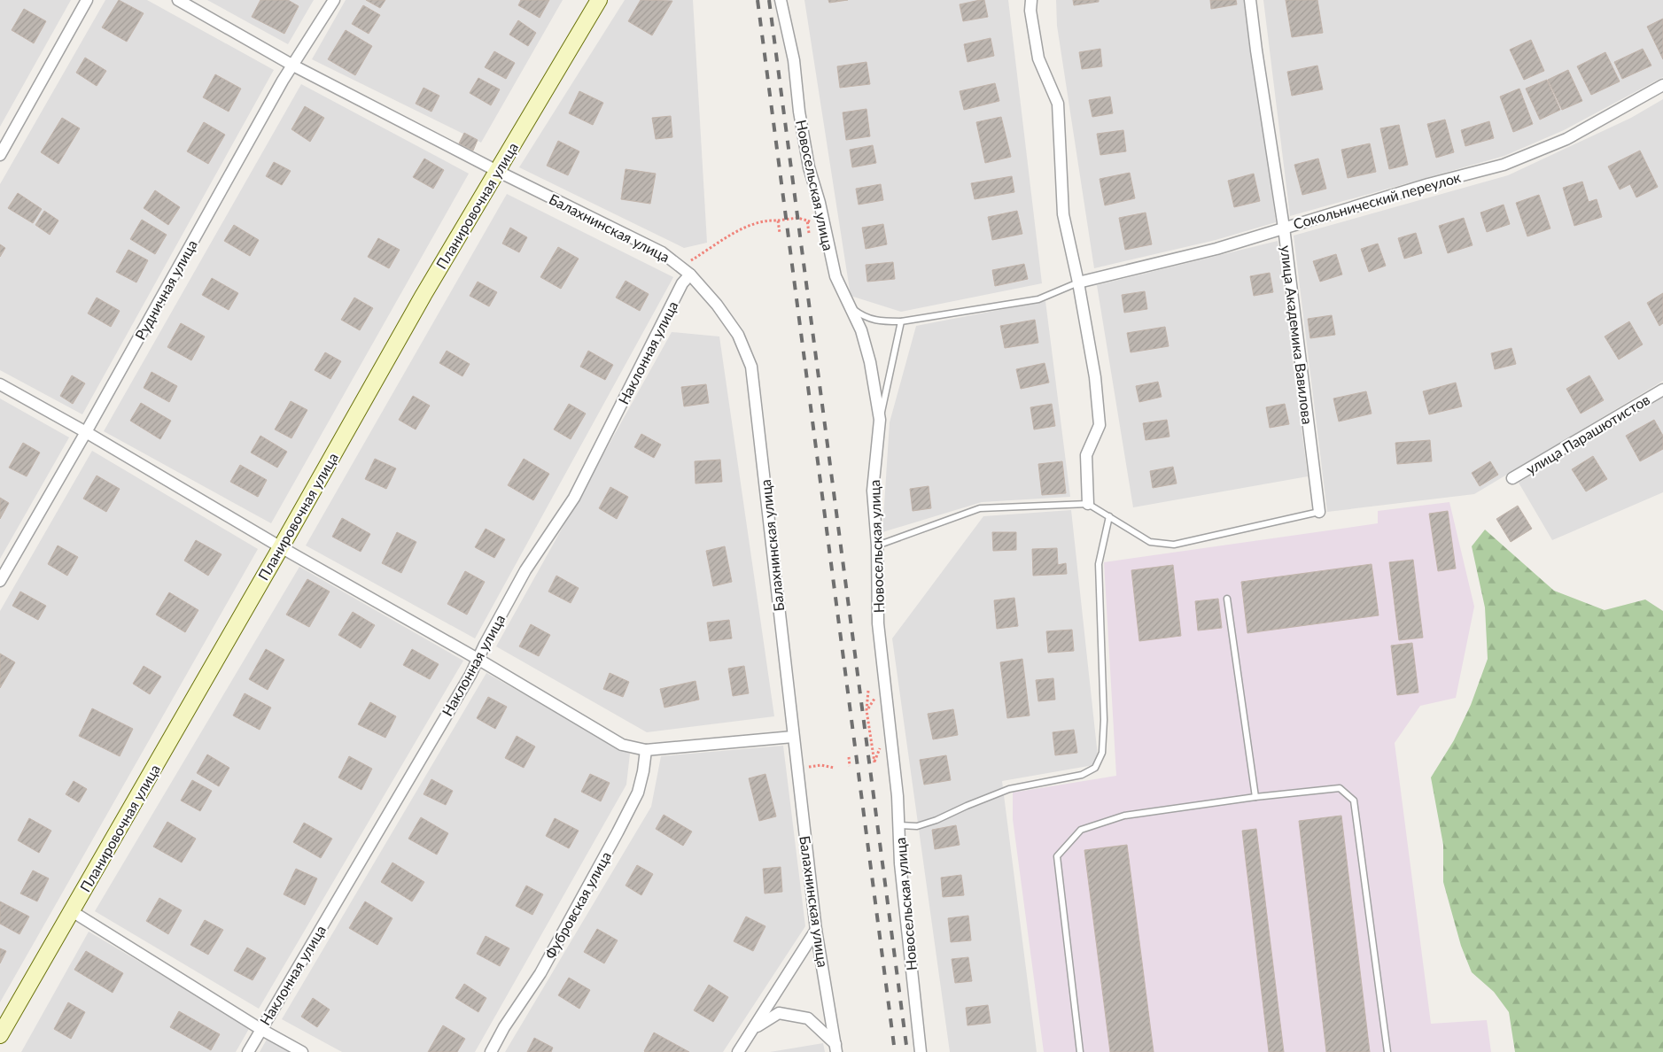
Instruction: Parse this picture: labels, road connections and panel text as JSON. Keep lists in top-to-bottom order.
{
  "streets": {
    "main road": ["Планировочная улица"],
    "street": [
      "Новосельская улица",
      "Сокольнический переулок",
      "Балахнинская улица",
      "Рудничная улица",
      "улица Академика Вавилова",
      "Наклонная улица",
      "улица Парашютистов",
      "Фубровская улица"
    ]
  },
  "crossings": [
    ["Сокольнический переулок", "улица Академика Вавилова"],
    ["Планировочная улица", "Балахнинская улица"],
    ["Балахнинская улица", "Рудничная улица"],
    ["Балахнинская улица", "Наклонная улица"]
  ]
}
